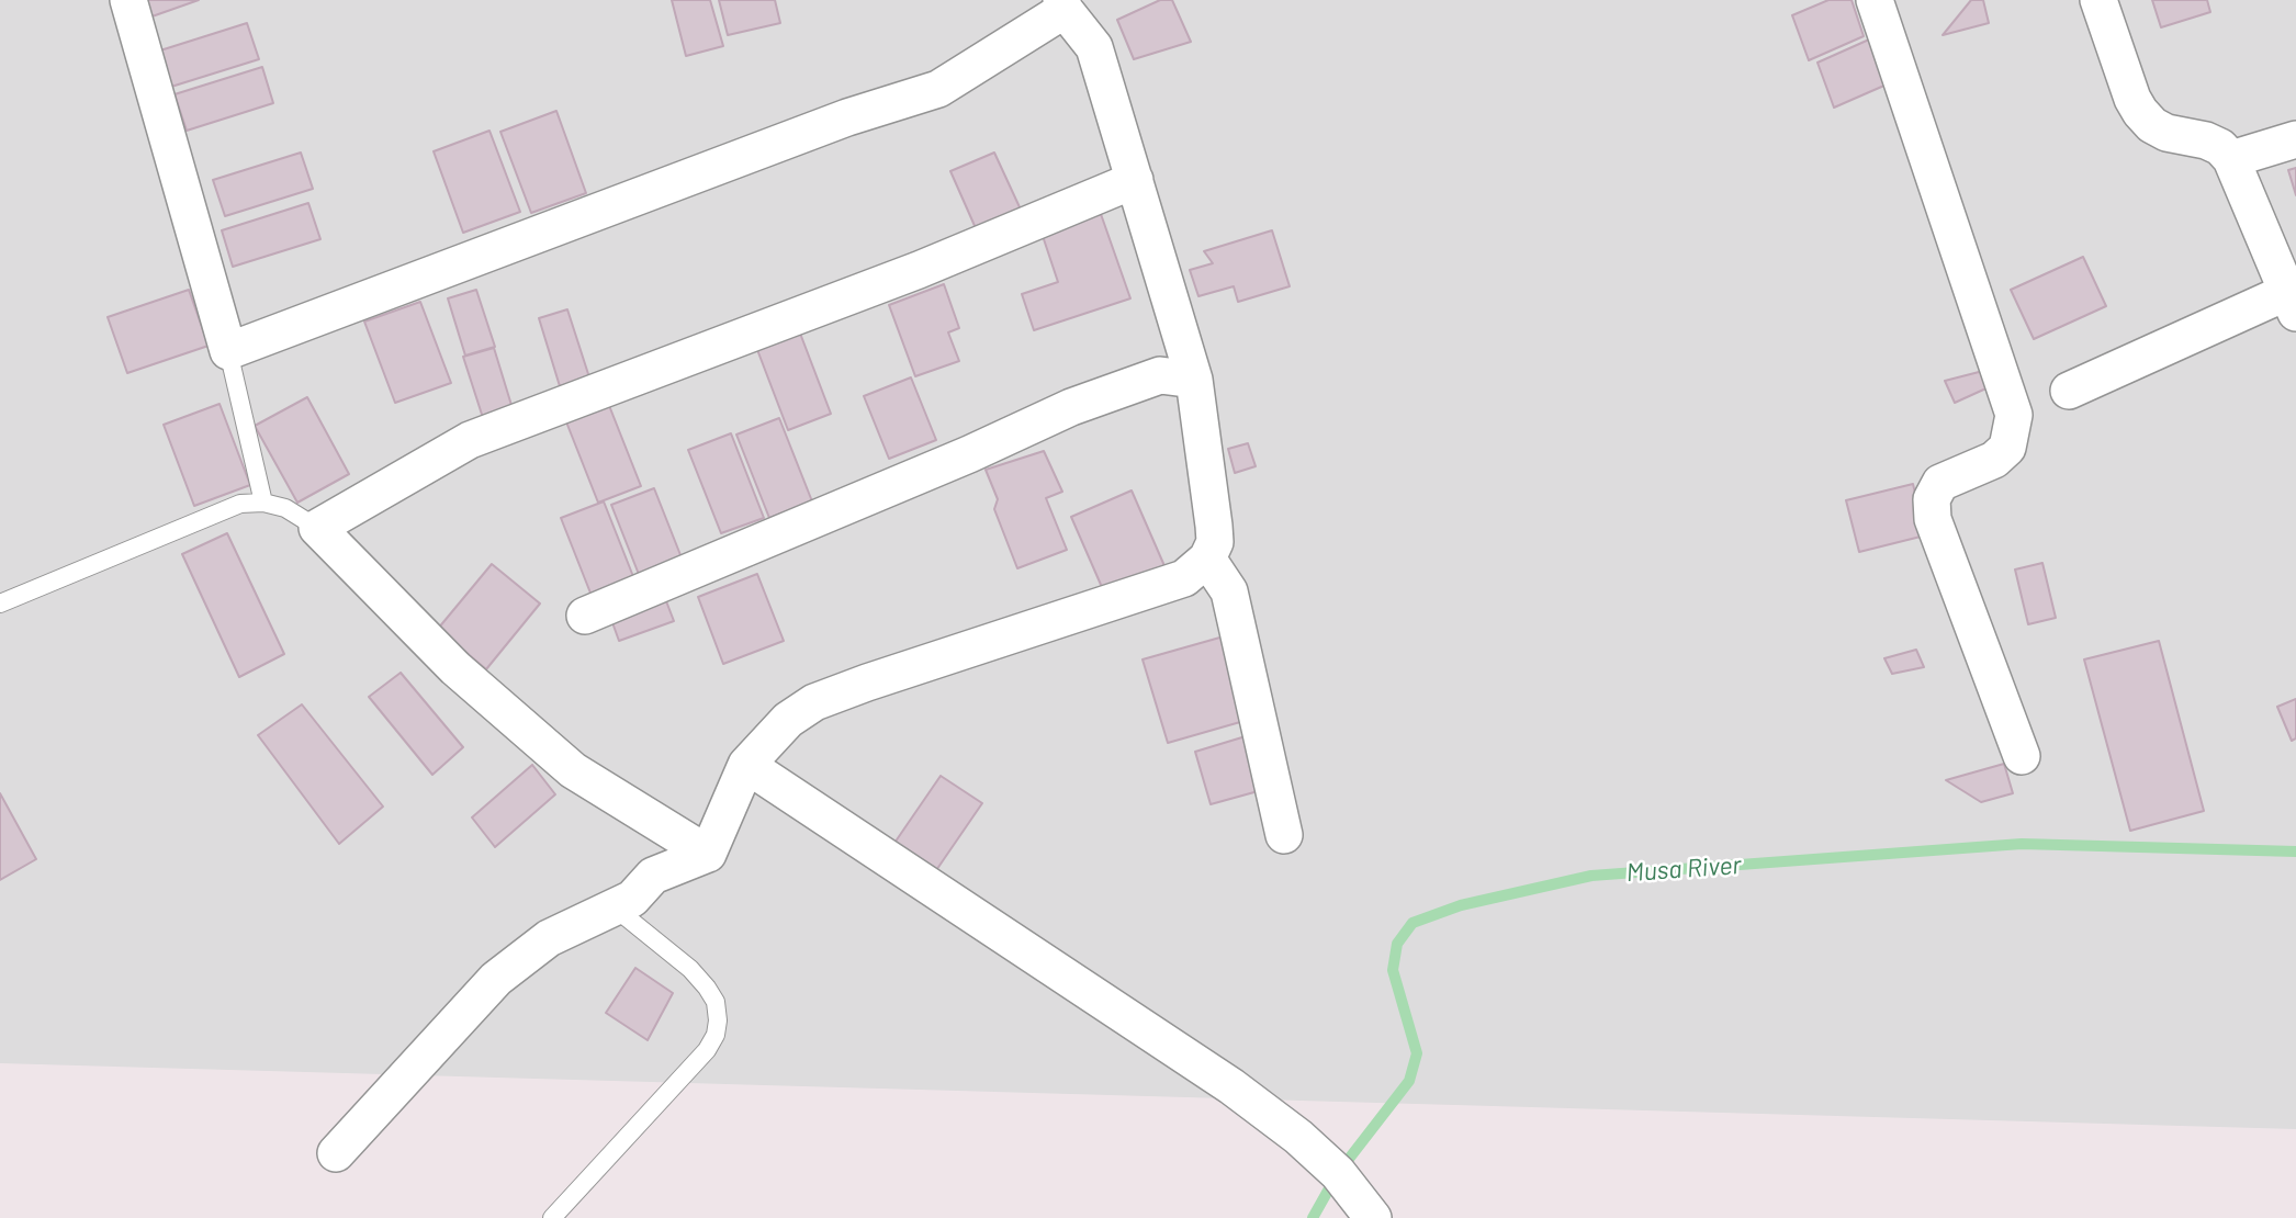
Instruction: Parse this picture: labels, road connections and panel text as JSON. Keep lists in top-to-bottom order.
{
  "water": ["Musa River"]
}
